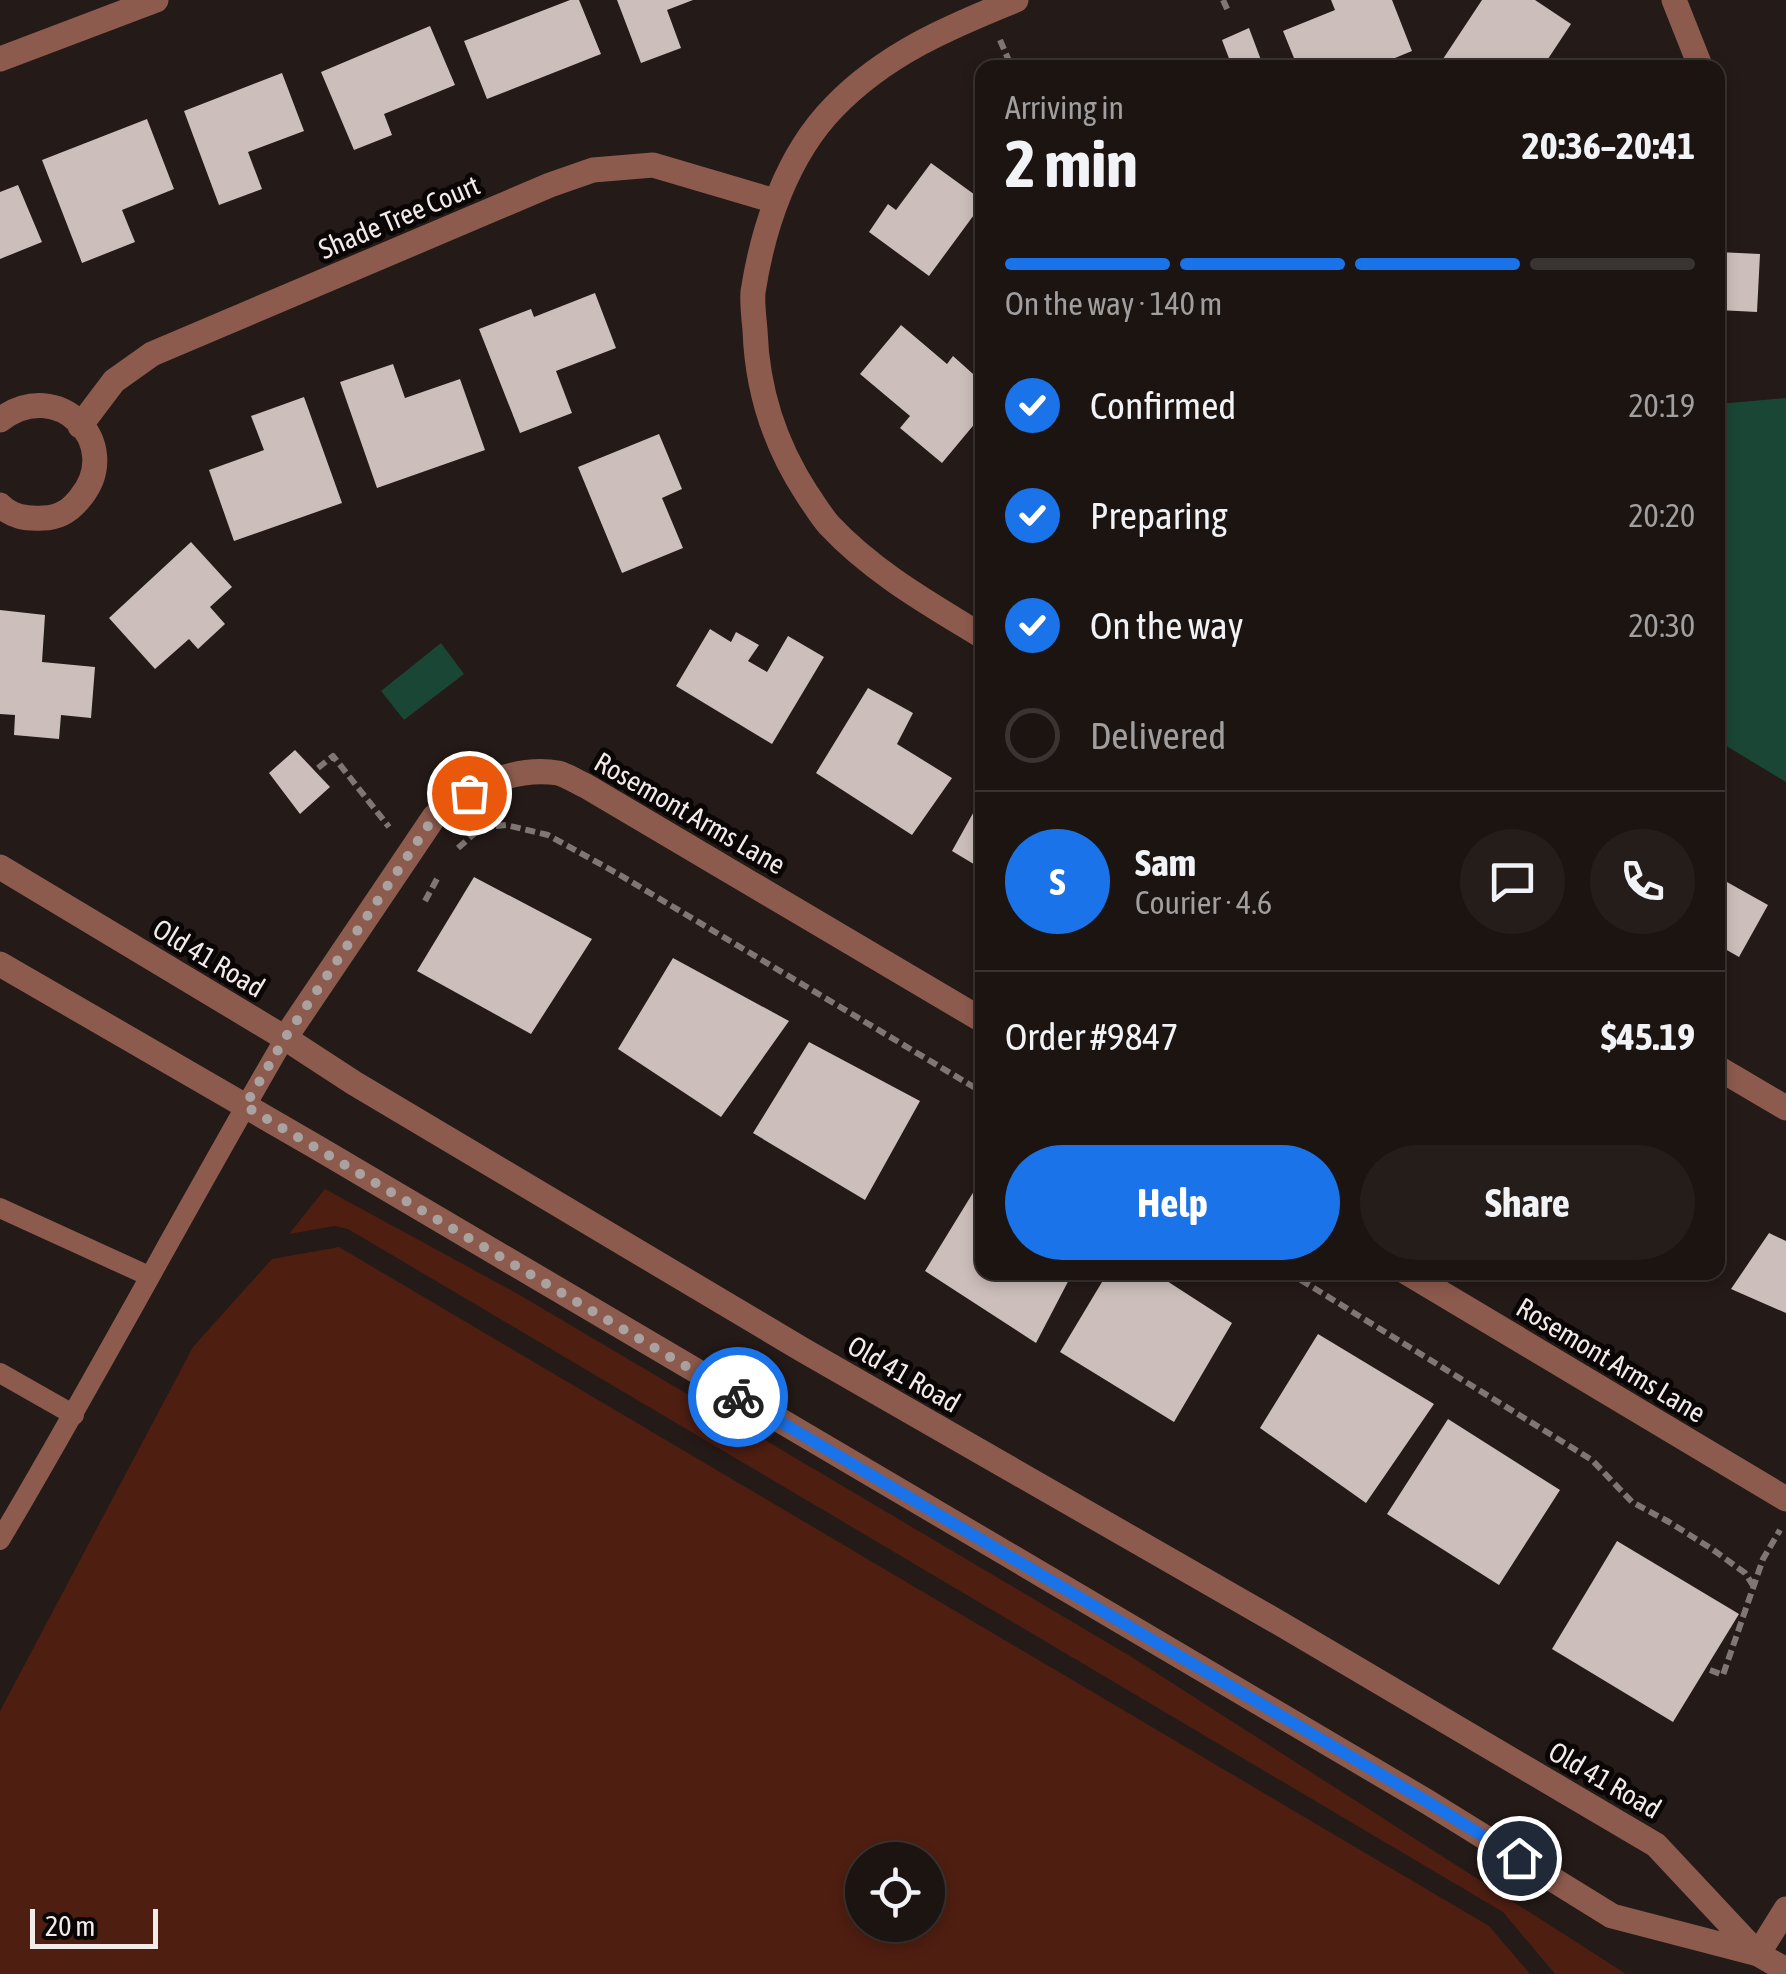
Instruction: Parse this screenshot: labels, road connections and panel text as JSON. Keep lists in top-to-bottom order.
{
  "streets": {
    "street": ["Shade Tree Court", "Rosemont Arms Lane", "Old 41 Road"]
  },
  "crossings": [
    ["Rosemont Arms Lane", "Old 41 Road"]
  ],
  "scale_bar": "20 m",
  "page": {
    "heading": ["2 min", "Arriving in", "20:36–20:41"],
    "panel": [
      "Sam",
      "Courier · 4.6",
      "Order #9847",
      "$45.19"
    ],
    "bar": "On the way · 140 m",
    "list": [
      ["Confirmed", "20:19"],
      ["Preparing", "20:20"],
      ["On the way", "20:30"],
      "Delivered"
    ],
    "round": "S",
    "buttons": ["Help", "Share"],
    "scale": "20 m"
  }
}
